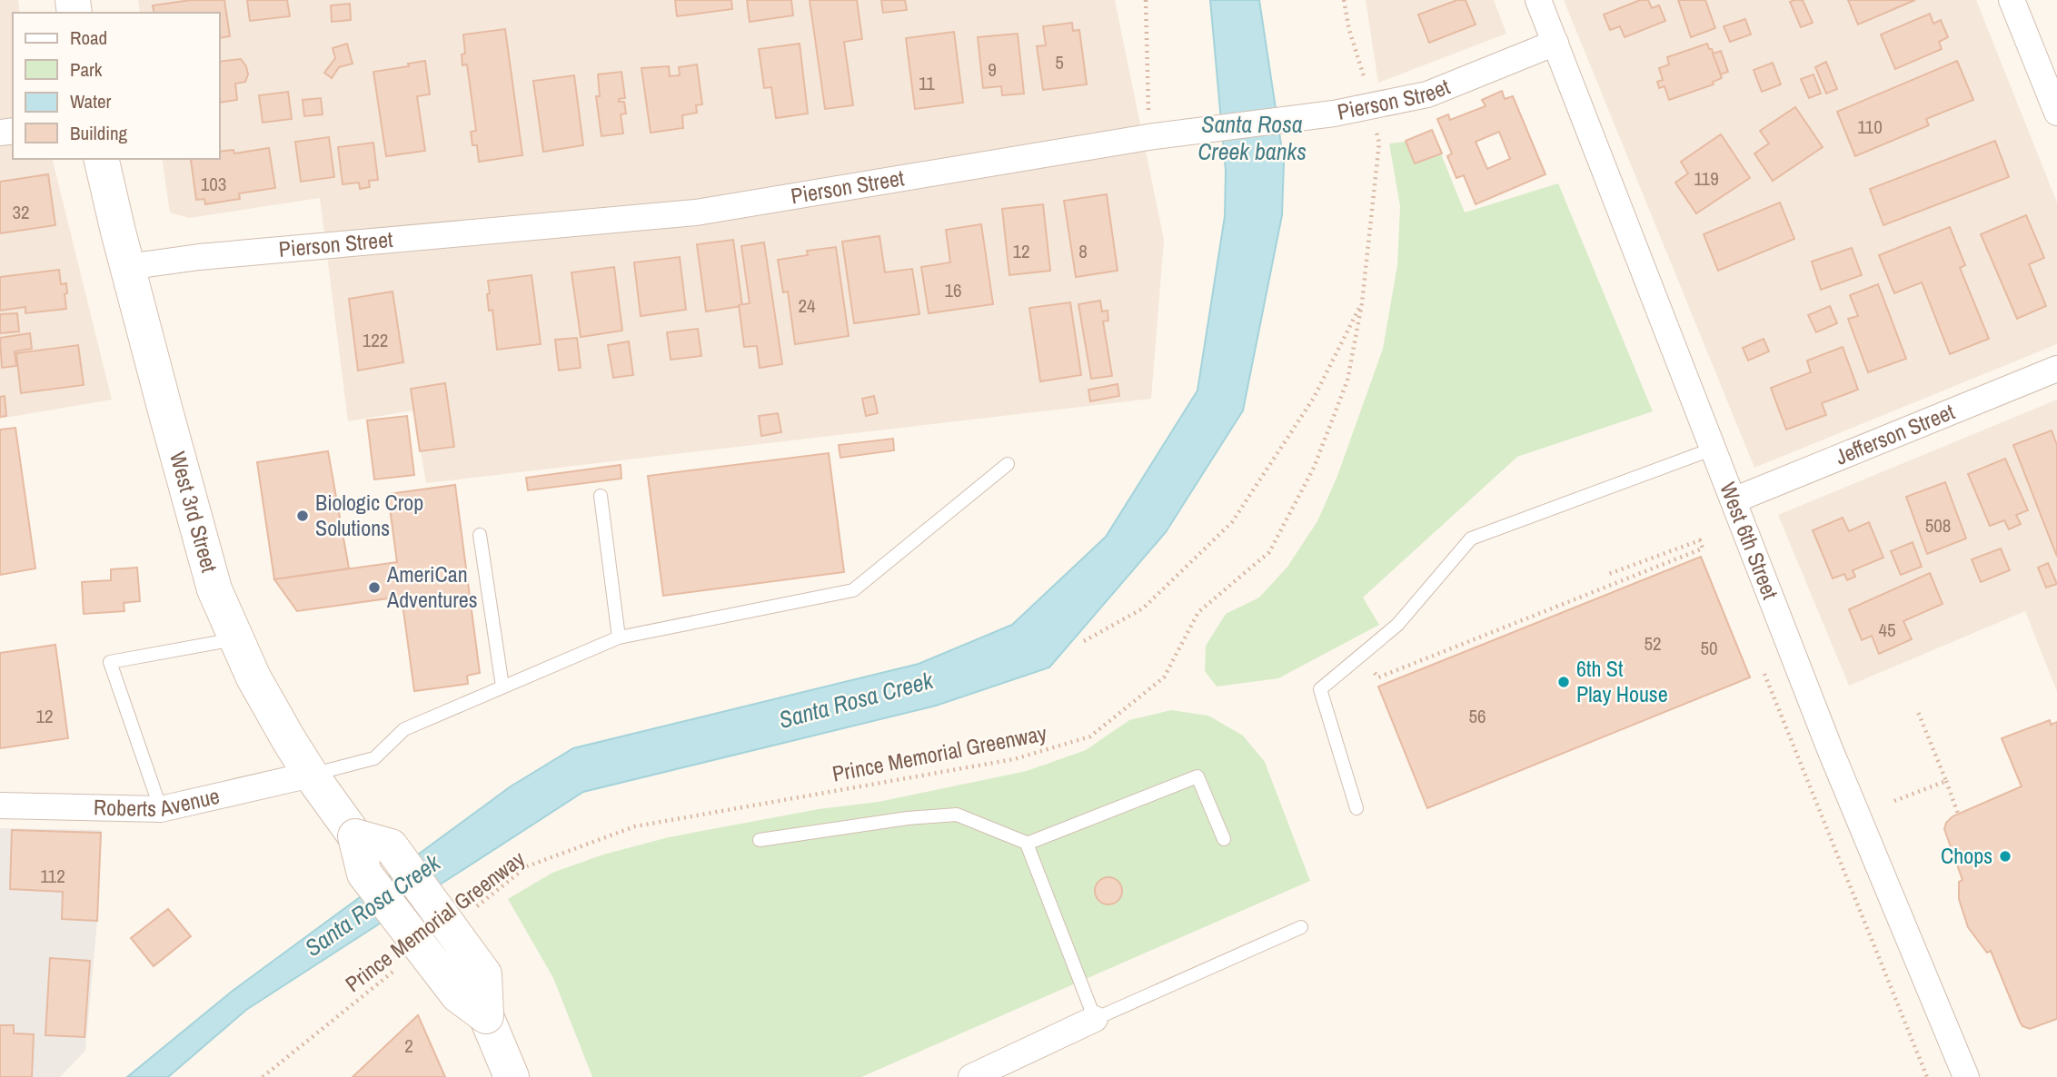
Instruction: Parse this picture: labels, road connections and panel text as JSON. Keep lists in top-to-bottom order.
{
  "streets": {
    "main road": ["West 3rd Street"],
    "street": [
      "Pierson Street",
      "Jefferson Street",
      "West 6th Street",
      "Roberts Avenue"
    ],
    "path": ["Prince Memorial Greenway"]
  },
  "crossings": [
    ["Pierson Street", "West 3rd Street"],
    ["Pierson Street", "West 6th Street"],
    ["Jefferson Street", "West 6th Street"],
    ["West 3rd Street", "Roberts Avenue"]
  ],
  "water": ["Santa Rosa Creek banks", "Santa Rosa Creek"],
  "places": [
    "Biologic Crop Solutions",
    "AmeriCan Adventures",
    "6th St Play House",
    "Chops"
  ],
  "house_numbers": [
    "5",
    "9",
    "11",
    "110",
    "119",
    "103",
    "32",
    "12",
    "8",
    "16",
    "24",
    "122",
    "508",
    "45",
    "52",
    "50",
    "12",
    "56",
    "112",
    "2"
  ],
  "legend": [
    "Road",
    "Park",
    "Water",
    "Building"
  ]
}
